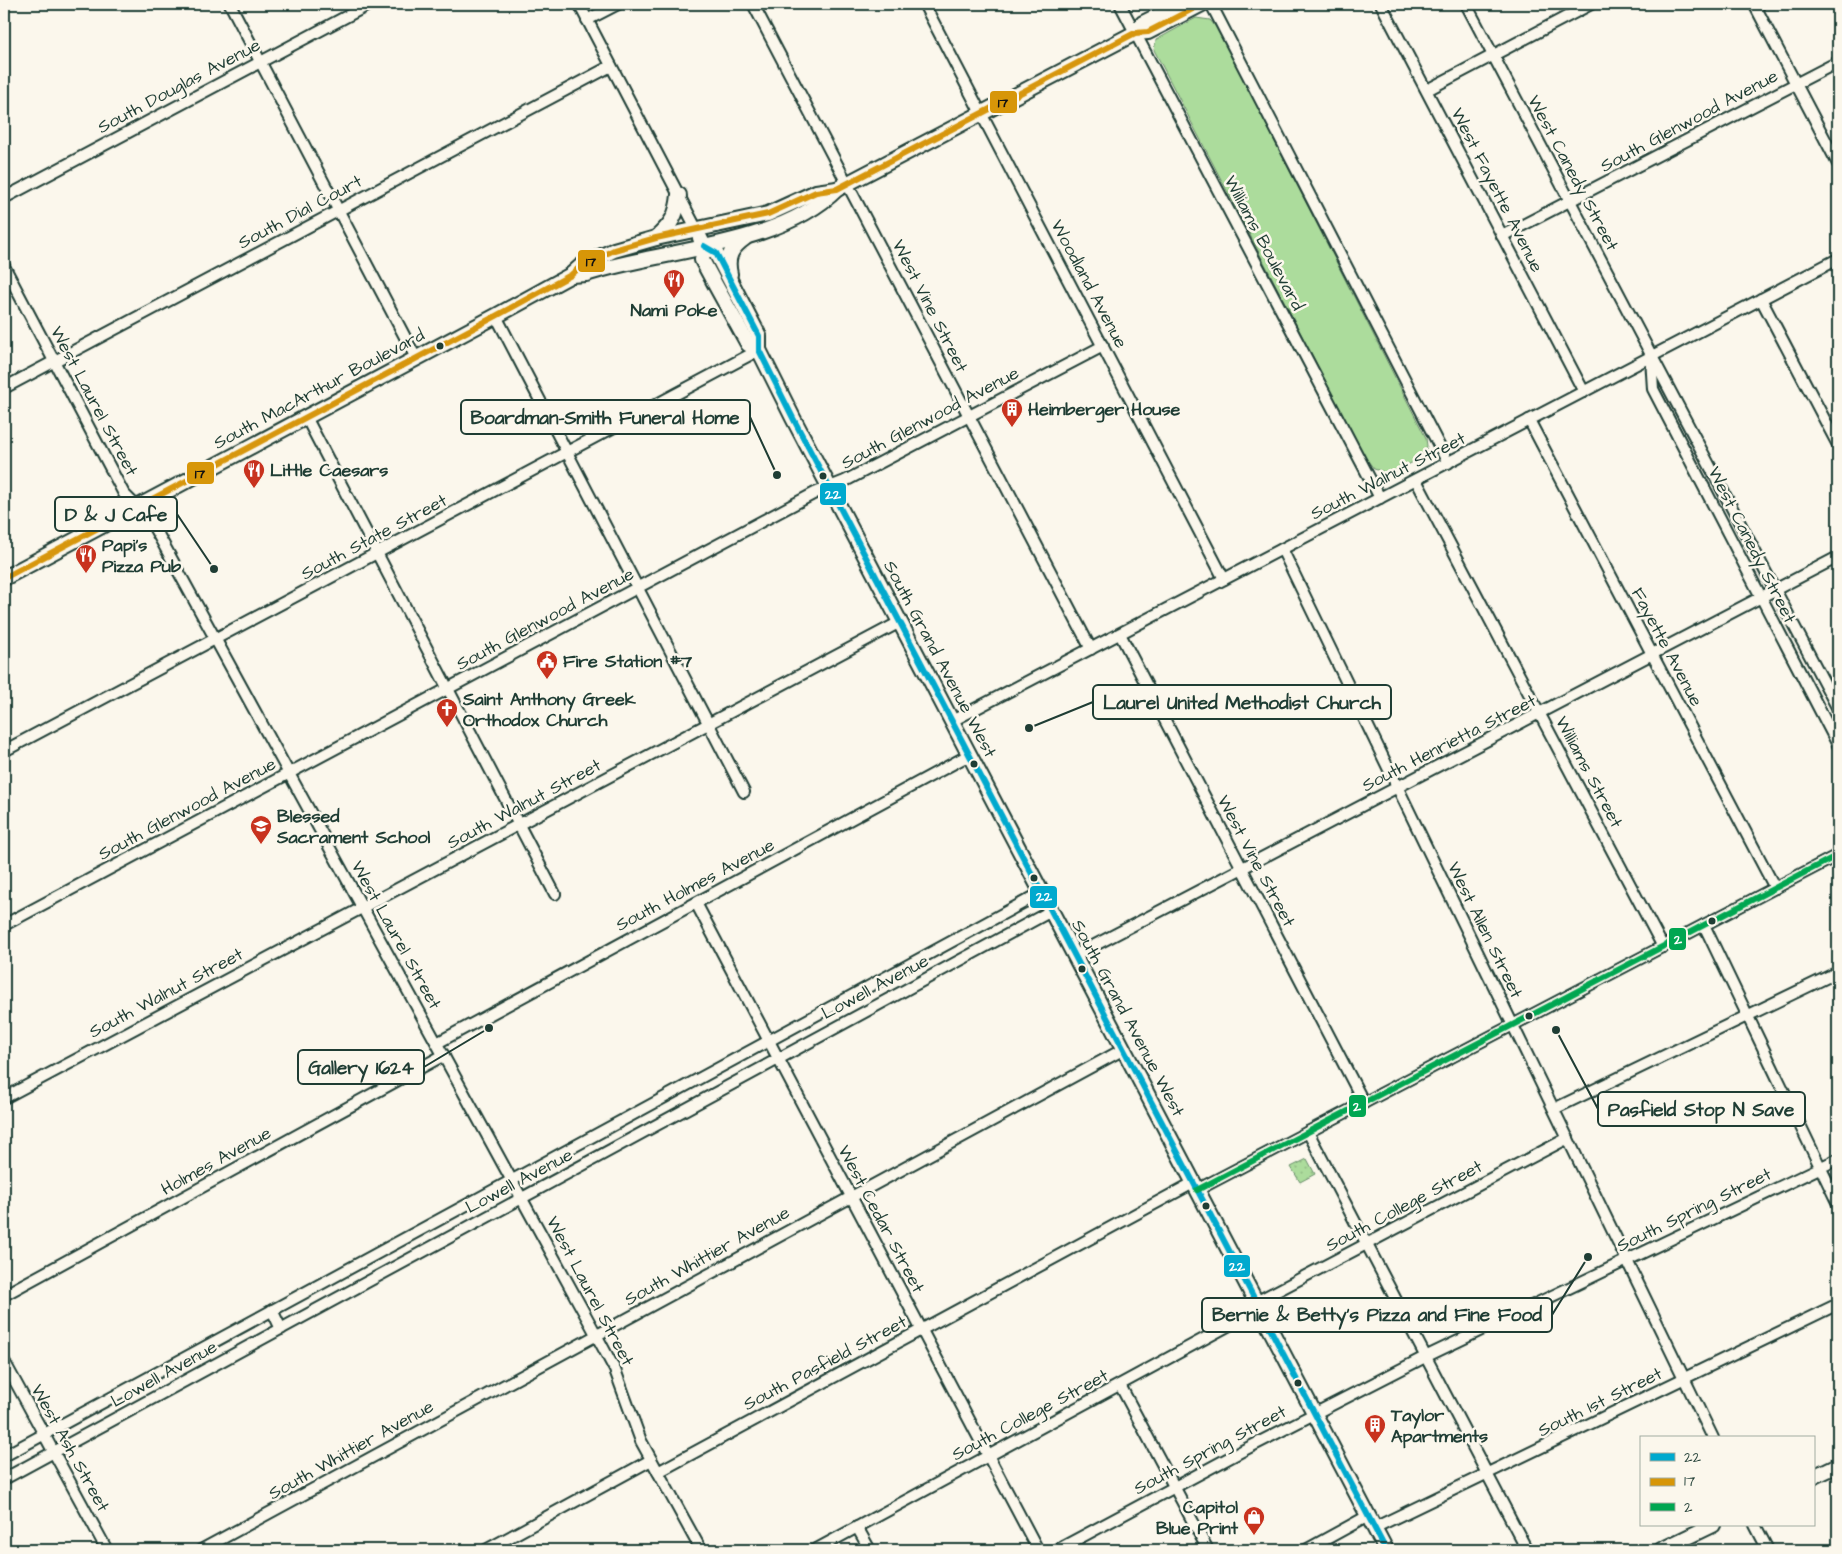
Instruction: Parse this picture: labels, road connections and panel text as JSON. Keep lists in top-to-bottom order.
{
  "streets": {
    "main road": ["South MacArthur Boulevard", "South Grand Avenue West"],
    "street": [
      "South Douglas Avenue",
      "South Glenwood Avenue",
      "West Canedy Street",
      "West Fayette Avenue",
      "South Dial Court",
      "Williams Boulevard",
      "Woodland Avenue",
      "West Vine Street",
      "West Laurel Street",
      "South Walnut Street",
      "South State Street",
      "Fayette Avenue",
      "South Henrietta Street",
      "Williams Street",
      "South Holmes Avenue",
      "West Allen Street",
      "Lowell Avenue",
      "Holmes Avenue",
      "South College Street",
      "South Spring Street",
      "West Cedar Street",
      "South Whittier Avenue",
      "South Pasfield Street",
      "South 1st Street",
      "West Ash Street"
    ]
  },
  "crossings": [
    ["South Glenwood Avenue", "West Canedy Street"],
    ["South Glenwood Avenue", "West Fayette Avenue"],
    ["South Glenwood Avenue", "Woodland Avenue"],
    ["South Glenwood Avenue", "West Vine Street"],
    ["South Glenwood Avenue", "West Laurel Street"],
    ["South Glenwood Avenue", "South Grand Avenue West"],
    ["West Canedy Street", "South Walnut Street"],
    ["West Canedy Street", "South Henrietta Street"],
    ["West Fayette Avenue", "South Walnut Street"],
    ["South Dial Court", "West Laurel Street"],
    ["South Dial Court", "South Grand Avenue West"],
    ["Williams Boulevard", "South MacArthur Boulevard"],
    ["Williams Boulevard", "South Walnut Street"],
    ["Woodland Avenue", "South MacArthur Boulevard"],
    ["Woodland Avenue", "South Walnut Street"],
    ["West Vine Street", "South MacArthur Boulevard"],
    ["West Vine Street", "South Walnut Street"],
    ["West Vine Street", "South Henrietta Street"],
    ["West Vine Street", "South Pasfield Street"],
    ["South MacArthur Boulevard", "West Laurel Street"],
    ["South MacArthur Boulevard", "South Grand Avenue West"],
    ["West Laurel Street", "South Walnut Street"],
    ["West Laurel Street", "South State Street"],
    ["West Laurel Street", "South Holmes Avenue"],
    ["West Laurel Street", "Lowell Avenue"],
    ["West Laurel Street", "Holmes Avenue"],
    ["West Laurel Street", "South Whittier Avenue"],
    ["West Laurel Street", "South Pasfield Street"],
    ["South Walnut Street", "Fayette Avenue"],
    ["South Walnut Street", "South Grand Avenue West"],
    ["South Walnut Street", "Williams Street"],
    ["South Walnut Street", "West Allen Street"],
    ["South State Street", "South Grand Avenue West"],
    ["Fayette Avenue", "South Henrietta Street"],
    ["Fayette Avenue", "South Pasfield Street"],
    ["South Grand Avenue West", "South Henrietta Street"],
    ["South Grand Avenue West", "South Holmes Avenue"],
    ["South Grand Avenue West", "Lowell Avenue"],
    ["South Grand Avenue West", "South College Street"],
    ["South Grand Avenue West", "South Spring Street"],
    ["South Grand Avenue West", "South Whittier Avenue"],
    ["South Grand Avenue West", "South Pasfield Street"],
    ["South Grand Avenue West", "South 1st Street"],
    ["South Henrietta Street", "Williams Street"],
    ["South Henrietta Street", "West Allen Street"],
    ["Williams Street", "South Pasfield Street"],
    ["South Holmes Avenue", "West Cedar Street"],
    ["West Allen Street", "South College Street"],
    ["West Allen Street", "South Spring Street"],
    ["West Allen Street", "South Pasfield Street"],
    ["West Allen Street", "South 1st Street"],
    ["Lowell Avenue", "West Cedar Street"],
    ["Lowell Avenue", "West Ash Street"],
    ["South College Street", "West Cedar Street"],
    ["West Cedar Street", "South Whittier Avenue"],
    ["West Cedar Street", "South Pasfield Street"]
  ],
  "places": {
    "restaurant": ["Nami Poke", "Little Caesars", "Papi's Pizza Pub"],
    "building": ["Heimberger House", "Taylor Apartments"],
    "other": [
      "Boardman-Smith Funeral Home",
      "D & J Cafe",
      "Laurel United Methodist Church",
      "Gallery 1624",
      "Pasfield Stop N Save",
      "Bernie & Betty's Pizza and Fine Food"
    ],
    "public building": ["Fire Station #7"],
    "church": ["Saint Anthony Greek Orthodox Church"],
    "school or university": ["Blessed Sacrament School"],
    "shop": ["Capitol Blue Print"]
  },
  "lines": ["transit line 17", "transit line 22", "transit line 2"],
  "legend": ["22", "17", "2"]
}
